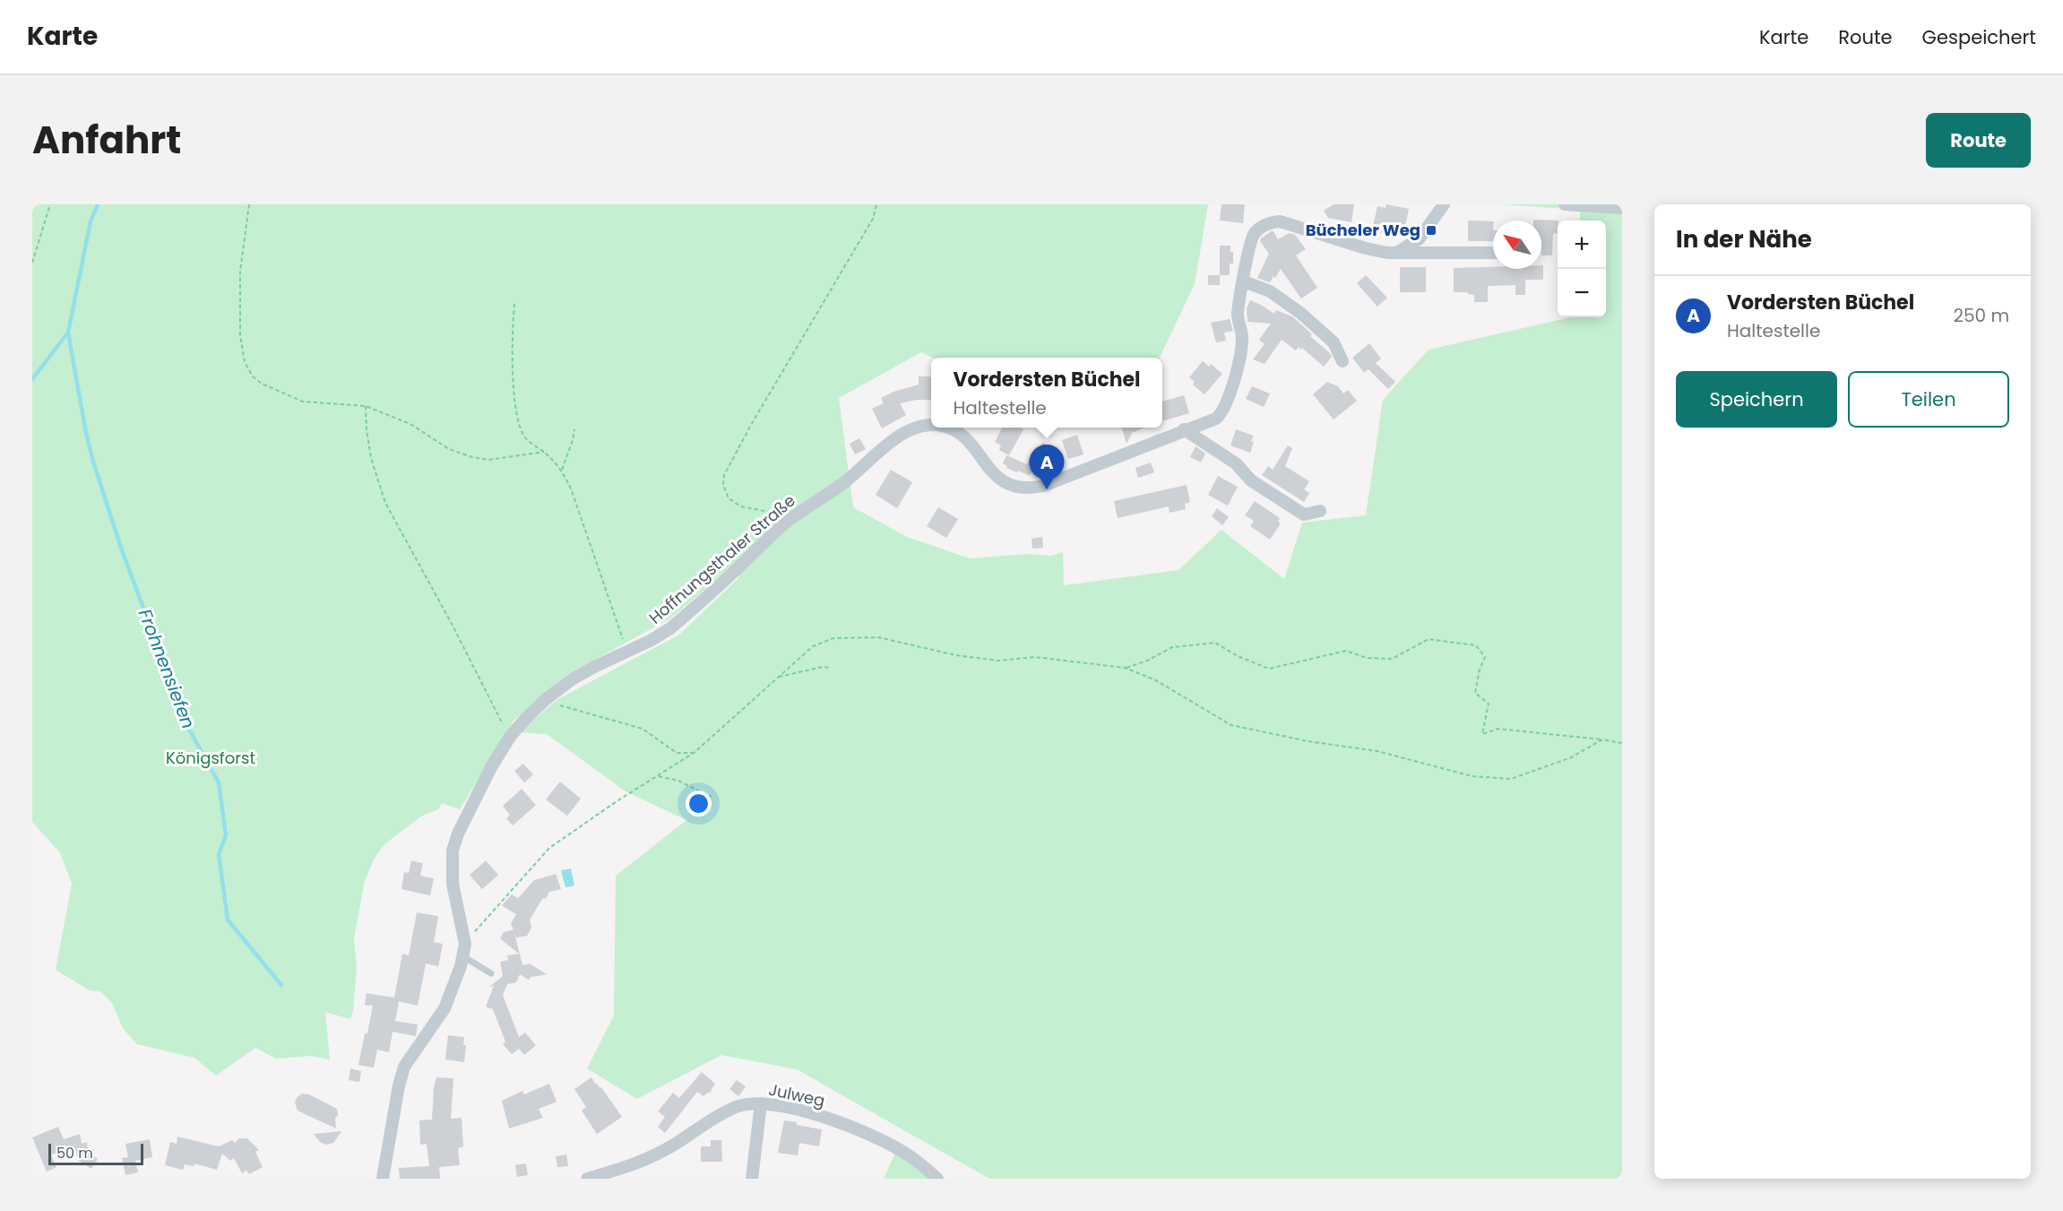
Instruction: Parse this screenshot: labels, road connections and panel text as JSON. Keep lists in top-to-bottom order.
{
  "streets": {
    "street": ["Hoffnungsthaler Straße", "Julweg"]
  },
  "water": ["Frohnensiefen"],
  "parks": ["Königsforst"],
  "places": {
    "transit": ["Bücheler Weg"]
  },
  "scale_bar": "50 m",
  "north": "top left",
  "page": {
    "header": "Karte",
    "nav": ["Karte", "Route", "Gespeichert"],
    "title": "Anfahrt",
    "buttons": [
      "Route",
      ["Speichern", "Teilen"]
    ],
    "heading": "In der Nähe",
    "map_buttons": ["+", "−"],
    "list": [
      {
        "mark": "A",
        "name": "Vordersten Büchel",
        "note": "Haltestelle",
        "value": "250 m"
      }
    ],
    "popup": ["Vordersten Büchel", "Haltestelle"],
    "pins": "A",
    "scale": "50 m"
  }
}
